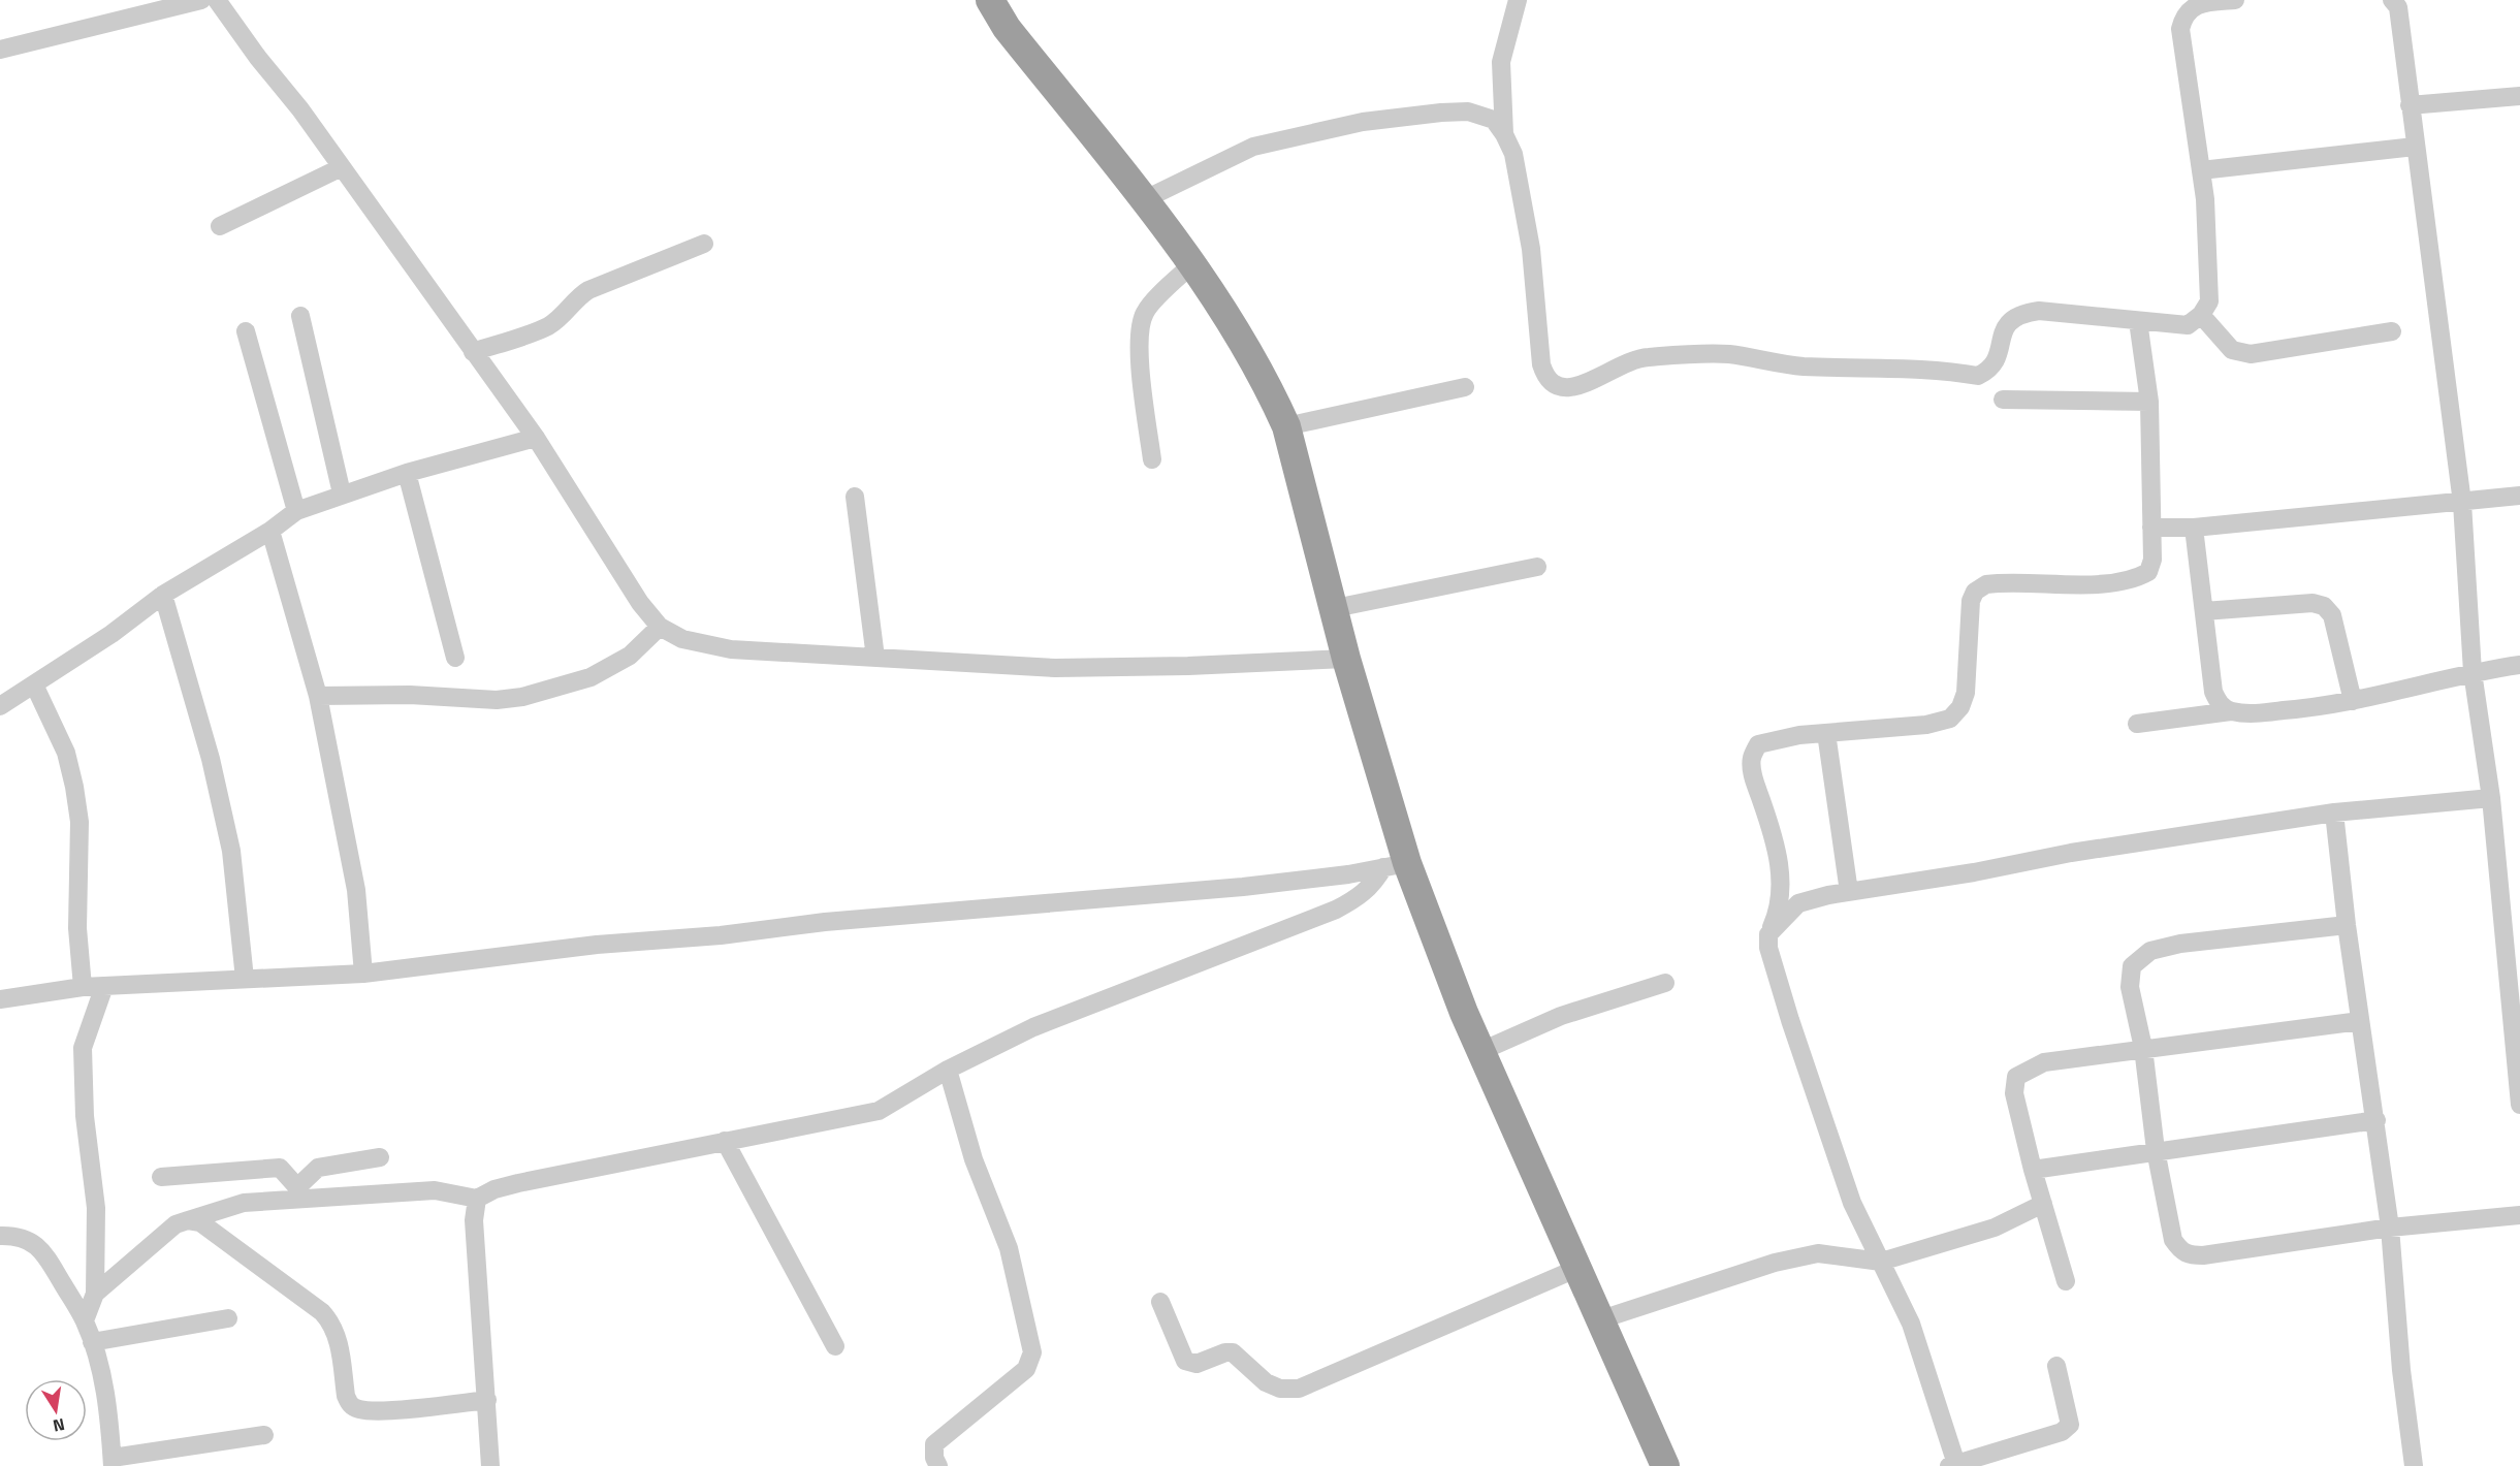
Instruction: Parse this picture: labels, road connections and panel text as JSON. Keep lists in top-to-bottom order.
{
  "north": "bottom"
}
